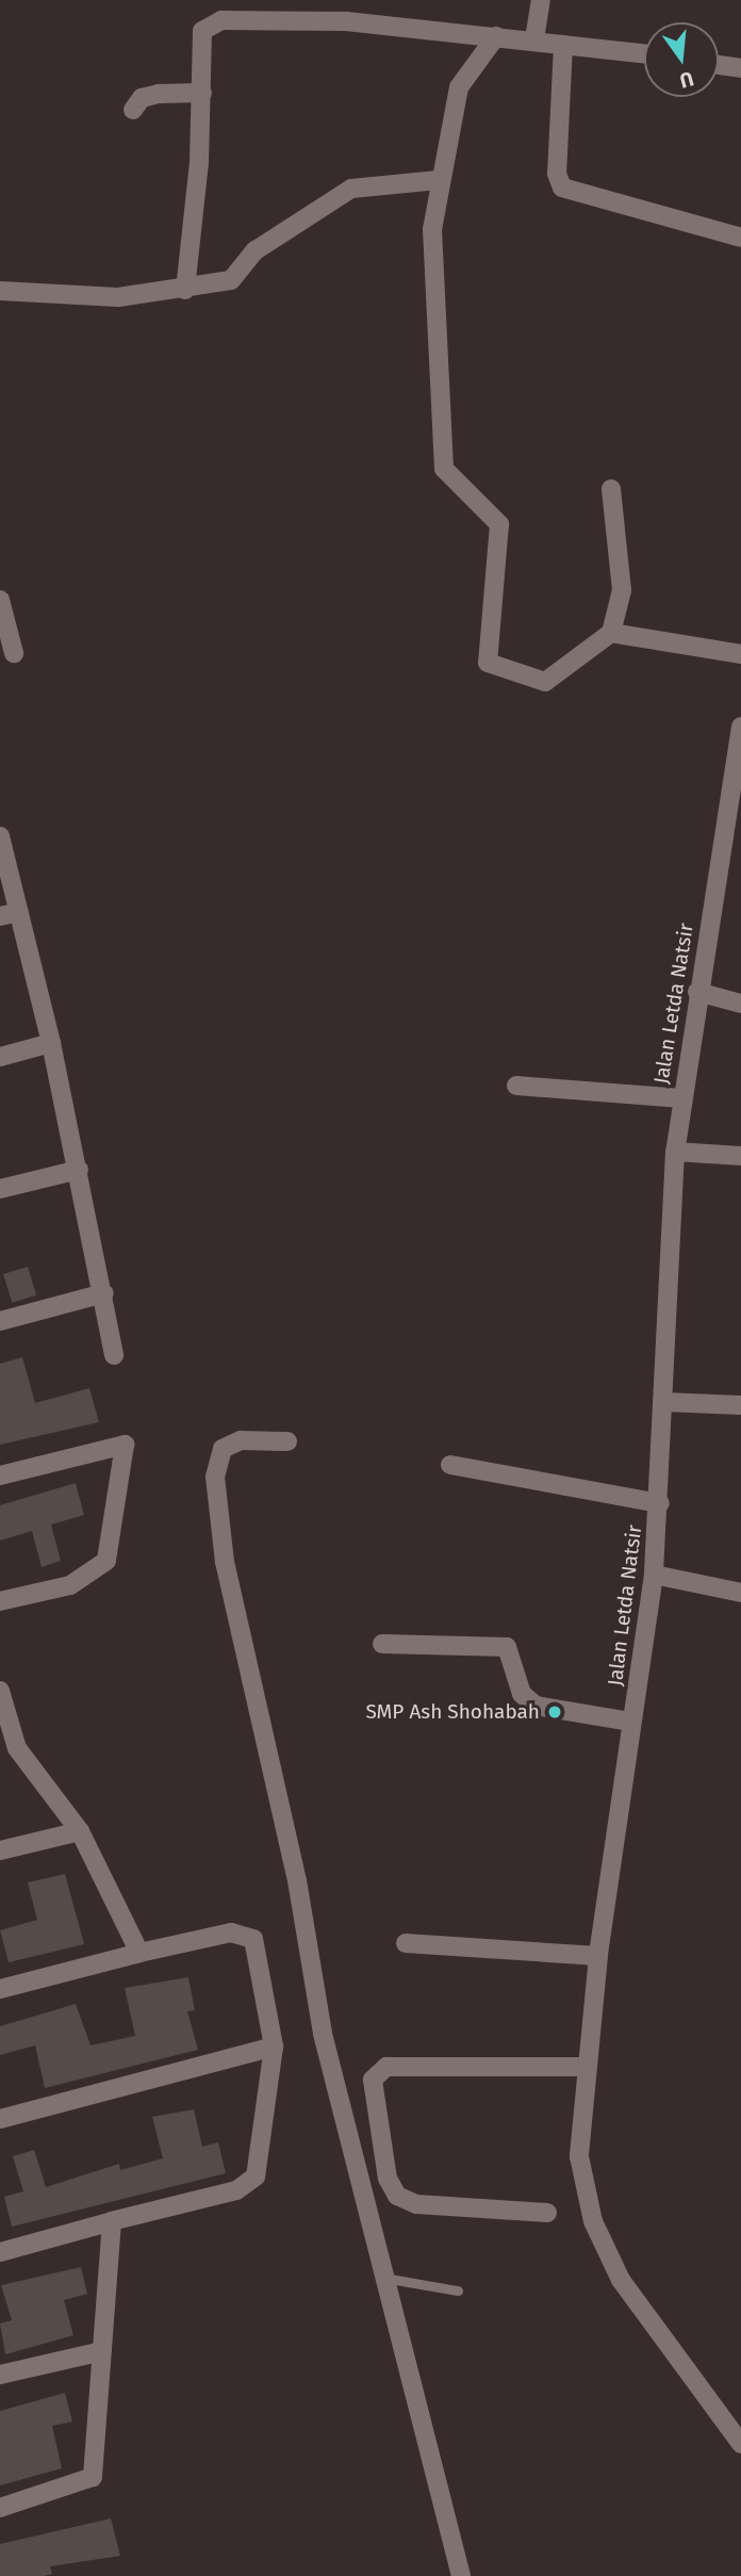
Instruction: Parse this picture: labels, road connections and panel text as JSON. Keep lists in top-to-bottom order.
{
  "streets": {
    "street": ["Jalan Letda Natsir"]
  },
  "places": ["SMP Ash Shohabah"],
  "north": "bottom"
}
